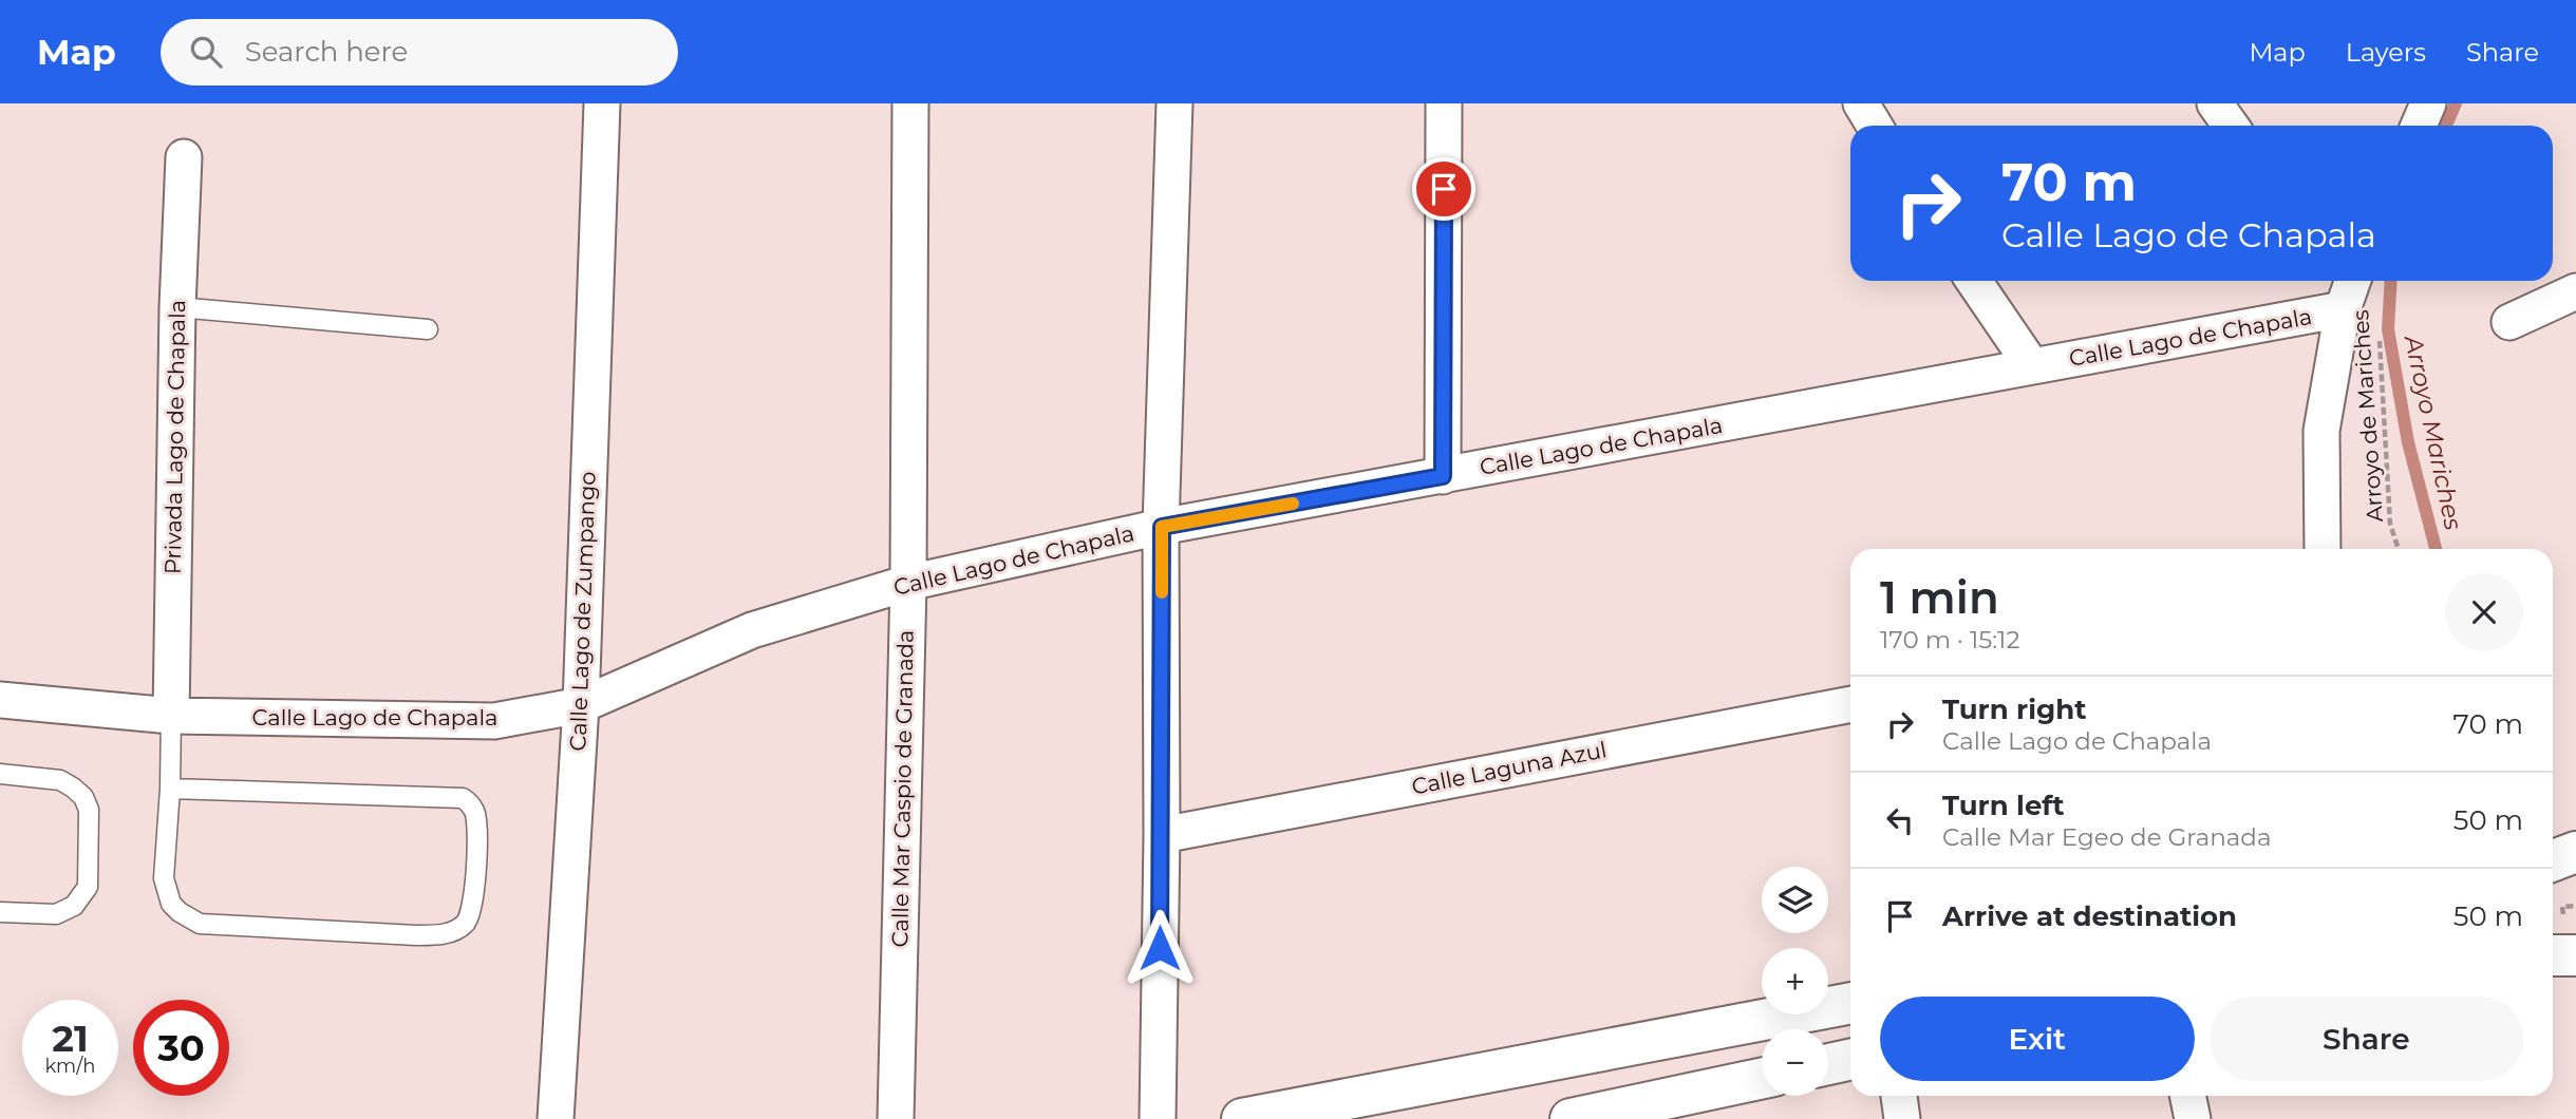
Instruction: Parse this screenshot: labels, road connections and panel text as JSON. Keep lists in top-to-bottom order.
{
  "streets": {
    "street": [
      "Calle Lago de Chapala",
      "Privada Lago de Chapala",
      "Calle Lago de Zumpango",
      "Calle Laguna Azul",
      "Calle Mar Caspio de Granada"
    ],
    "path": ["Arroyo de Mariches"]
  },
  "crossings": [
    ["Calle Lago de Chapala", "Privada Lago de Chapala"],
    ["Calle Lago de Chapala", "Calle Lago de Zumpango"],
    ["Calle Lago de Chapala", "Calle Mar Caspio de Granada"]
  ],
  "water": ["Arroyo Mariches"],
  "page": {
    "header": "Map",
    "search": "Search here",
    "nav": ["Map", "Layers", "Share"],
    "turn": ["70 m", "Calle Lago de Chapala"],
    "heading": ["1 min", "170 m · 15:12"],
    "list": [
      {
        "name": "Turn right",
        "note": "Calle Lago de Chapala",
        "value": "70 m"
      },
      {
        "name": "Turn left",
        "note": "Calle Mar Egeo de Granada",
        "value": "50 m"
      },
      {
        "name": "Arrive at destination",
        "value": "50 m"
      }
    ],
    "map_buttons": ["+", "−"],
    "buttons": ["Exit", "Share"],
    "speed": "21 km/h",
    "limit": "30"
  }
}
